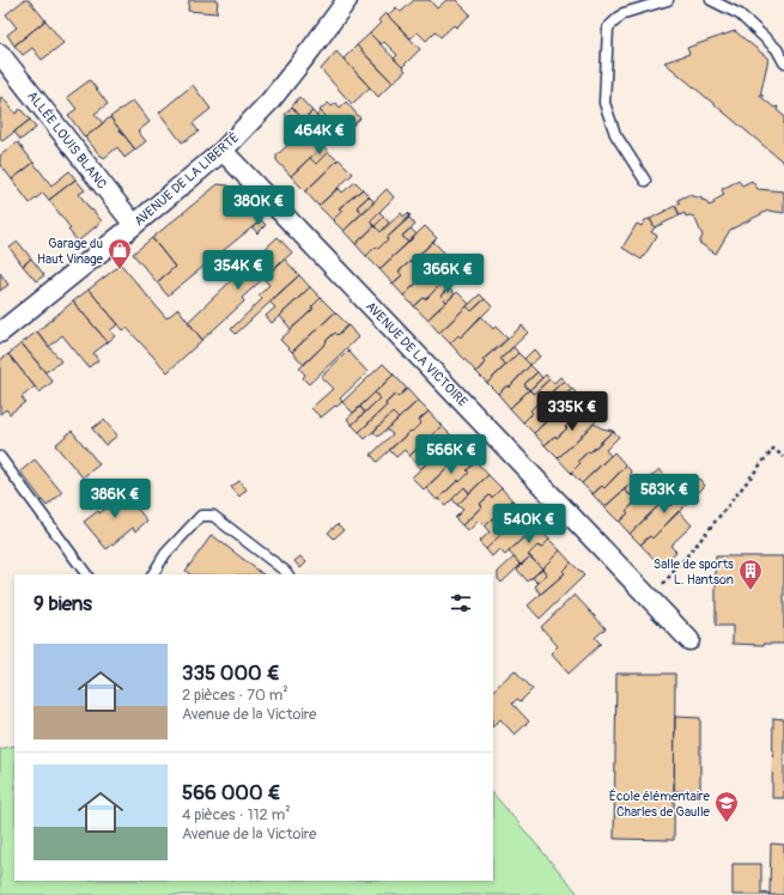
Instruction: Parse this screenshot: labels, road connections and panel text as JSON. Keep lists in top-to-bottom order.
{
  "streets": {
    "street": ["ALLÉE LOUIS BLANC", "AVENUE DE LA LIBERTÉ", "AVENUE DE LA VICTOIRE"]
  },
  "crossings": [
    ["ALLÉE LOUIS BLANC", "AVENUE DE LA LIBERTÉ"],
    ["AVENUE DE LA LIBERTÉ", "AVENUE DE LA VICTOIRE"]
  ],
  "places": {
    "shop": ["Garage du Haut Vinage"],
    "building": ["Salle de sports L. Hantson"],
    "school or university": ["École élémentaire Charles de Gaulle"]
  },
  "page": {
    "price": [
      "464K €",
      "380K €",
      "354K €",
      "366K €",
      "335K €",
      "566K €",
      "583K €",
      "386K €",
      "540K €"
    ],
    "heading": "9 biens",
    "list": [
      {
        "name": "335 000 €",
        "note": "2 pièces · 70 m² · Avenue de la Victoire"
      },
      {
        "name": "566 000 €",
        "note": "4 pièces · 112 m² · Avenue de la Victoire"
      }
    ]
  }
}
